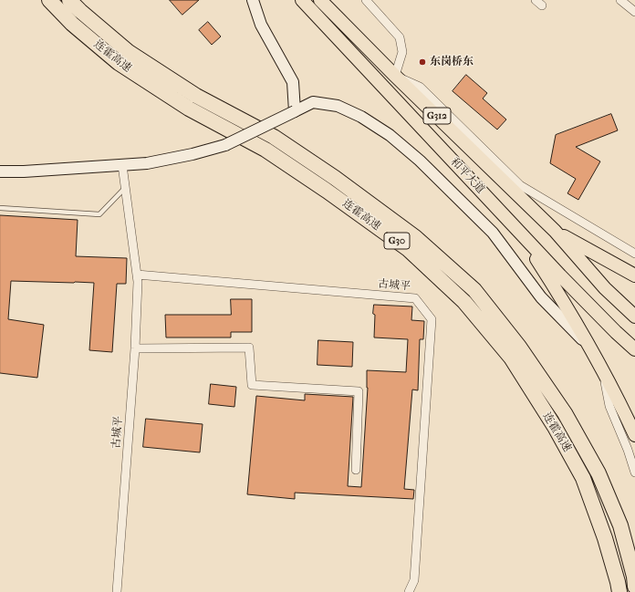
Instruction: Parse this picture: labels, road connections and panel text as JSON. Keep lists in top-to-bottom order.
{
  "streets": {
    "highway": [
      "连霍高速",
      "G312",
      "和平大道",
      "G30"
    ],
    "street": ["古城平"]
  },
  "places": ["东岗桥东"]
}
